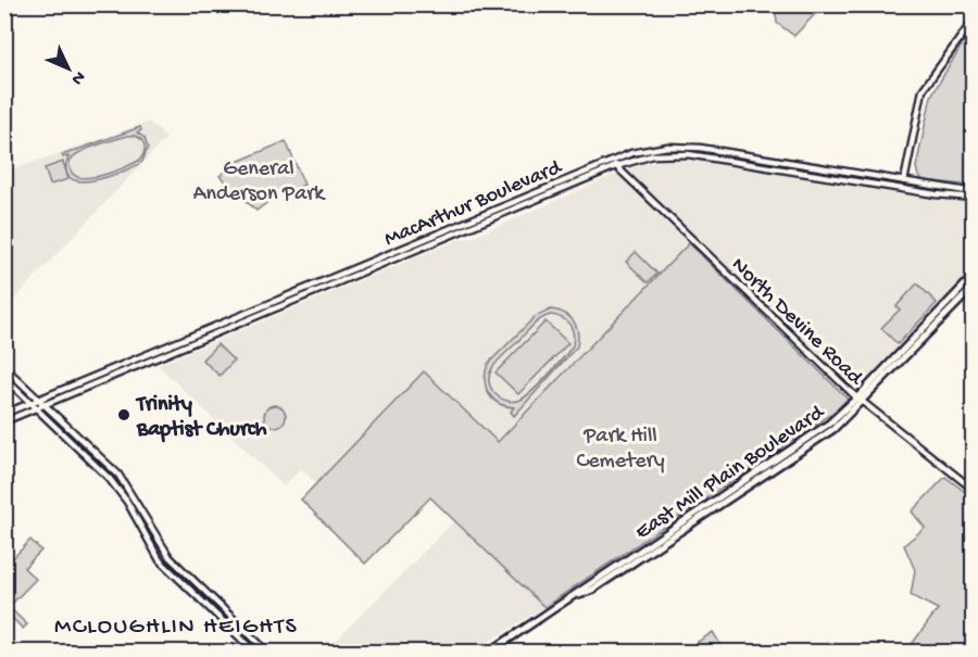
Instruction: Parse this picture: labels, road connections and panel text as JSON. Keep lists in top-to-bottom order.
{
  "streets": {
    "main road": ["East Mill Plain Boulevard"],
    "street": ["MacArthur Boulevard", "North Devine Road"]
  },
  "crossings": [
    ["MacArthur Boulevard", "North Devine Road"],
    ["North Devine Road", "East Mill Plain Boulevard"]
  ],
  "districts": ["MCLOUGHLIN HEIGHTS"],
  "parks": ["General Anderson Park", "Park Hill Cemetery"],
  "places": ["Trinity Baptist Church"],
  "north": "bottom right"
}
